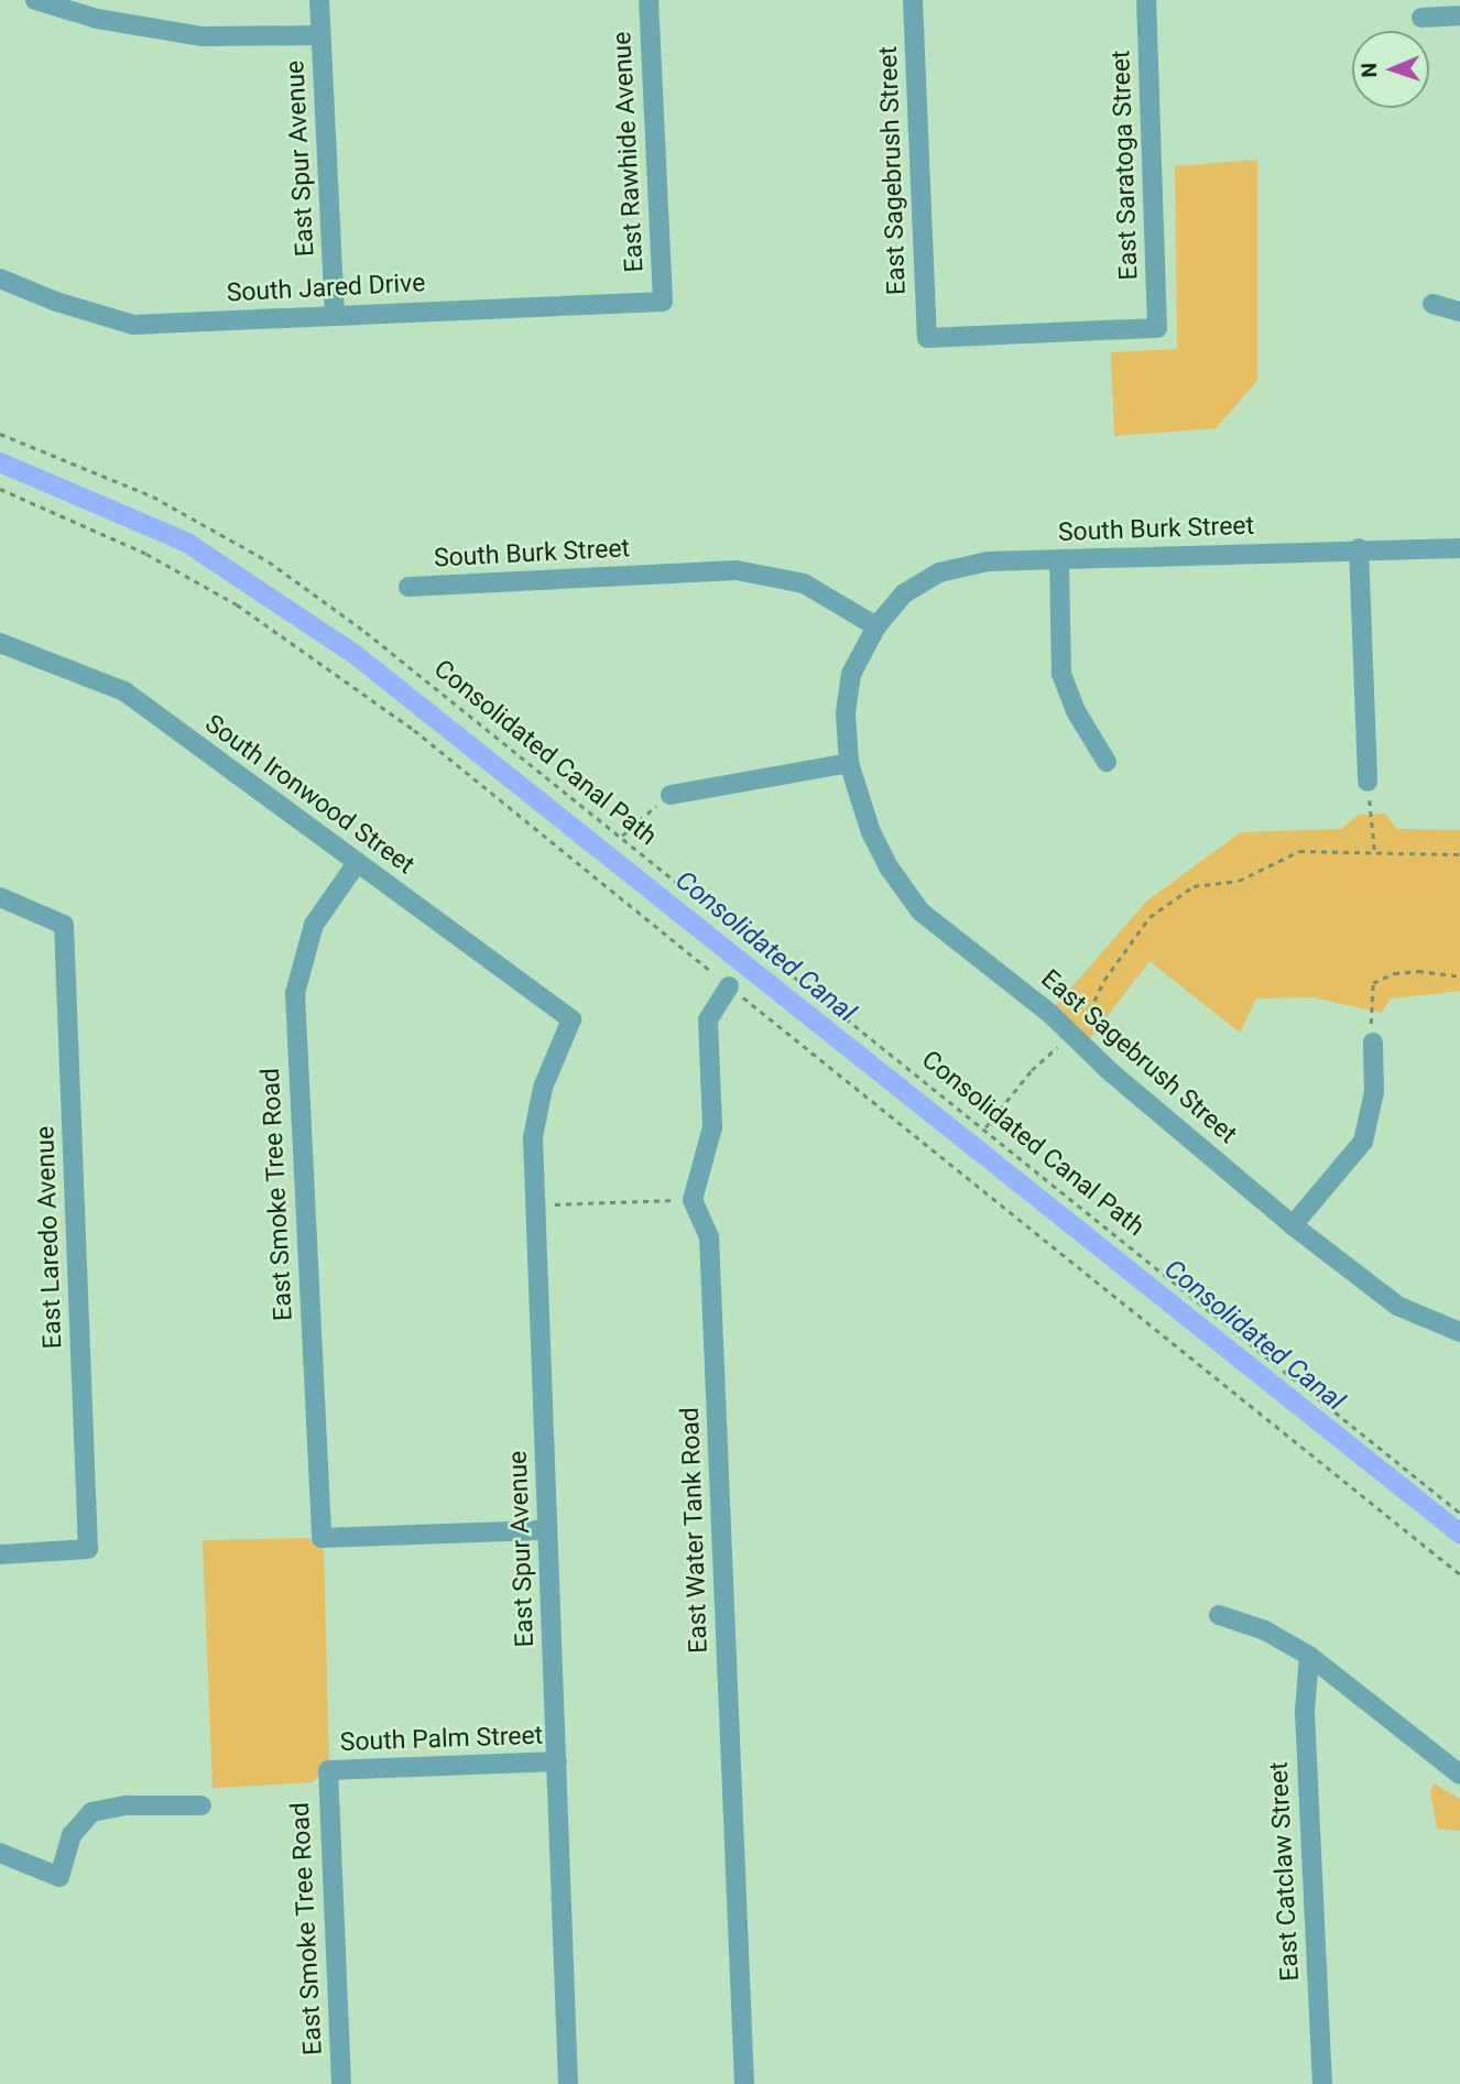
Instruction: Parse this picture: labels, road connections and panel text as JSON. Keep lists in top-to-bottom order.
{
  "streets": {
    "street": [
      "East Rawhide Avenue",
      "East Spur Avenue",
      "East Saratoga Street",
      "East Sagebrush Street",
      "South Jared Drive",
      "South Burk Street",
      "South Ironwood Street",
      "East Smoke Tree Road",
      "East Laredo Avenue",
      "East Water Tank Road",
      "South Palm Street",
      "East Catclaw Street"
    ],
    "path": ["Consolidated Canal Path"]
  },
  "crossings": [
    ["East Rawhide Avenue", "South Jared Drive"],
    ["East Spur Avenue", "South Jared Drive"],
    ["East Spur Avenue", "South Ironwood Street"],
    ["East Spur Avenue", "East Smoke Tree Road"],
    ["East Spur Avenue", "South Palm Street"],
    ["East Saratoga Street", "East Sagebrush Street"],
    ["East Sagebrush Street", "South Burk Street"],
    ["South Ironwood Street", "East Smoke Tree Road"],
    ["East Smoke Tree Road", "South Palm Street"]
  ],
  "water": ["Consolidated Canal"],
  "north": "left"
}
